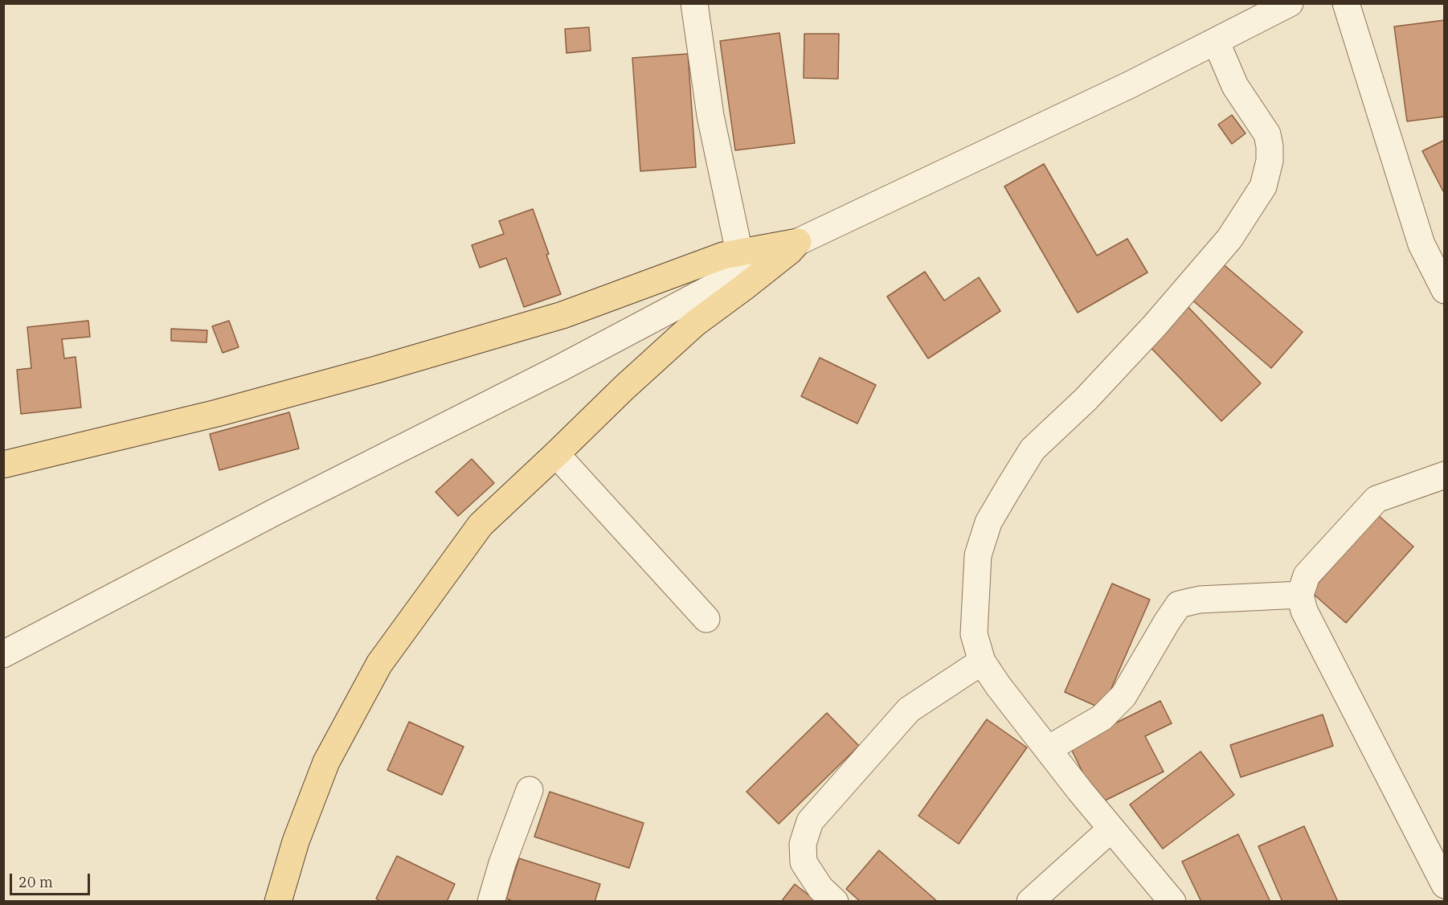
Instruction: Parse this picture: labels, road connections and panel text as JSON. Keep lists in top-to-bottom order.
{
  "scale_bar": "20 m"
}
